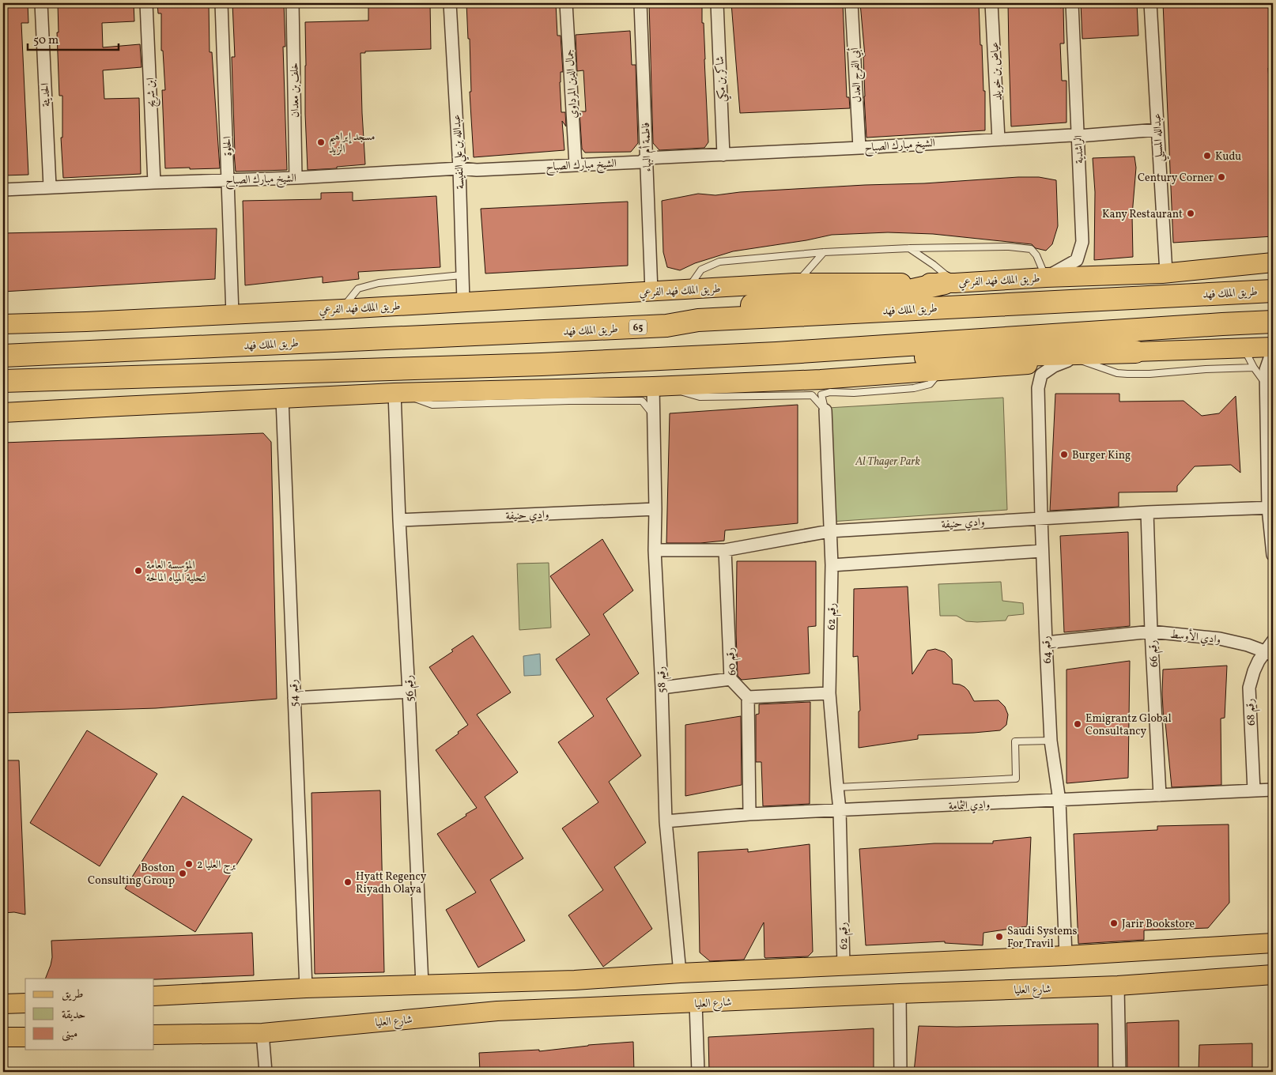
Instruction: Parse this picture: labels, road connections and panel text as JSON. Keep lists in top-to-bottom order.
{
  "streets": {
    "highway": ["طريق الملك فهد", "65"],
    "main road": ["طريق الملك فهد الفرعي", "شارع العليا"],
    "street": [
      "عياض بن خويلد",
      "أبي الفرج العدل",
      "شاكر بن مكي",
      "جمال الدين المرداوي",
      "خلف بن معدان",
      "ابن شريح",
      "الحديثة",
      "عبدالله المسيلي",
      "الشيخ مبارك الصباح",
      "الحلوة",
      "فاطمة أم البهاء",
      "الراشدية",
      "عبدالله بن علي النفيسة",
      "وادي حنيفة",
      "رقم 62",
      "وادي الأوسط",
      "رقم 64",
      "رقم 66",
      "رقم 60",
      "رقم 58",
      "رقم 56",
      "رقم 54",
      "رقم 68",
      "وادي الثمامة"
    ]
  },
  "crossings": [
    ["عياض بن خويلد", "الشيخ مبارك الصباح"],
    ["أبي الفرج العدل", "الشيخ مبارك الصباح"],
    ["شاكر بن مكي", "الشيخ مبارك الصباح"],
    ["جمال الدين المرداوي", "الشيخ مبارك الصباح"],
    ["خلف بن معدان", "الشيخ مبارك الصباح"],
    ["ابن شريح", "الشيخ مبارك الصباح"],
    ["الحديثة", "الشيخ مبارك الصباح"],
    ["عبدالله المسيلي", "الشيخ مبارك الصباح"],
    ["عبدالله المسيلي", "طريق الملك فهد الفرعي"],
    ["الشيخ مبارك الصباح", "الحلوة"],
    ["الشيخ مبارك الصباح", "فاطمة أم البهاء"],
    ["الشيخ مبارك الصباح", "الراشدية"],
    ["الشيخ مبارك الصباح", "عبدالله بن علي النفيسة"],
    ["الحلوة", "طريق الملك فهد الفرعي"],
    ["فاطمة أم البهاء", "طريق الملك فهد الفرعي"],
    ["الراشدية", "طريق الملك فهد الفرعي"],
    ["عبدالله بن علي النفيسة", "طريق الملك فهد الفرعي"],
    ["وادي حنيفة", "رقم 62"],
    ["وادي حنيفة", "رقم 64"],
    ["وادي حنيفة", "رقم 66"],
    ["وادي حنيفة", "رقم 60"],
    ["وادي حنيفة", "رقم 58"],
    ["وادي حنيفة", "رقم 56"],
    ["رقم 62", "وادي الثمامة"],
    ["وادي الأوسط", "رقم 64"],
    ["وادي الأوسط", "رقم 66"],
    ["وادي الأوسط", "رقم 68"],
    ["رقم 64", "وادي الثمامة"],
    ["رقم 66", "وادي الثمامة"],
    ["رقم 58", "وادي الثمامة"],
    ["رقم 68", "وادي الثمامة"]
  ],
  "parks": ["Al Thager Park"],
  "places": [
    "مسجد إبراهيم الزيد",
    "Kudu",
    "Century Corner",
    "Kany Restaurant",
    "Burger King",
    "المؤسسة العامة لتحلية المياه المالحة",
    "Emigrantz Global Consultancy",
    "برج العليا 2",
    "Boston Consulting Group",
    "Hyatt Regency Riyadh Olaya",
    "Jarir Bookstore",
    "Saudi Systems For Travil"
  ],
  "legend": ["طريق", "حديقة", "مبنى"],
  "scale_bar": "50 m"
}
